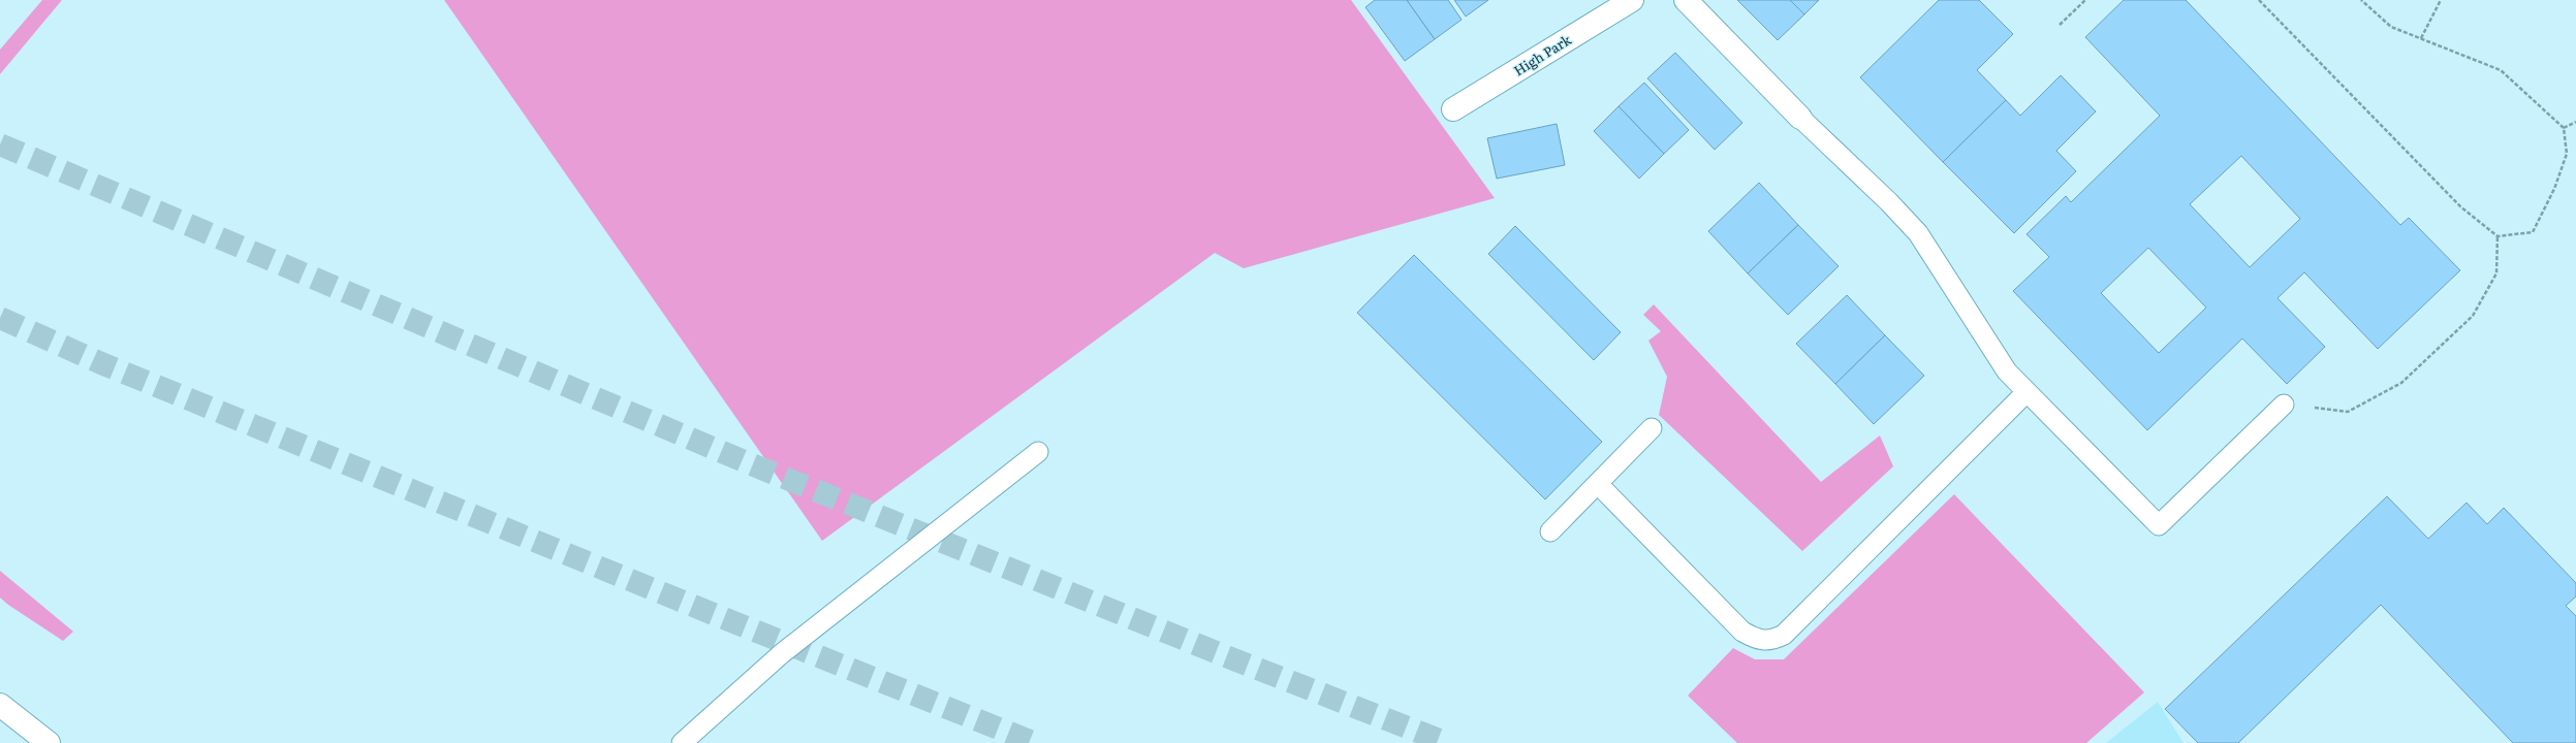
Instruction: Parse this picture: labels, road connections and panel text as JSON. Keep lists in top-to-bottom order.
{
  "streets": {
    "street": ["High Park"]
  }
}
